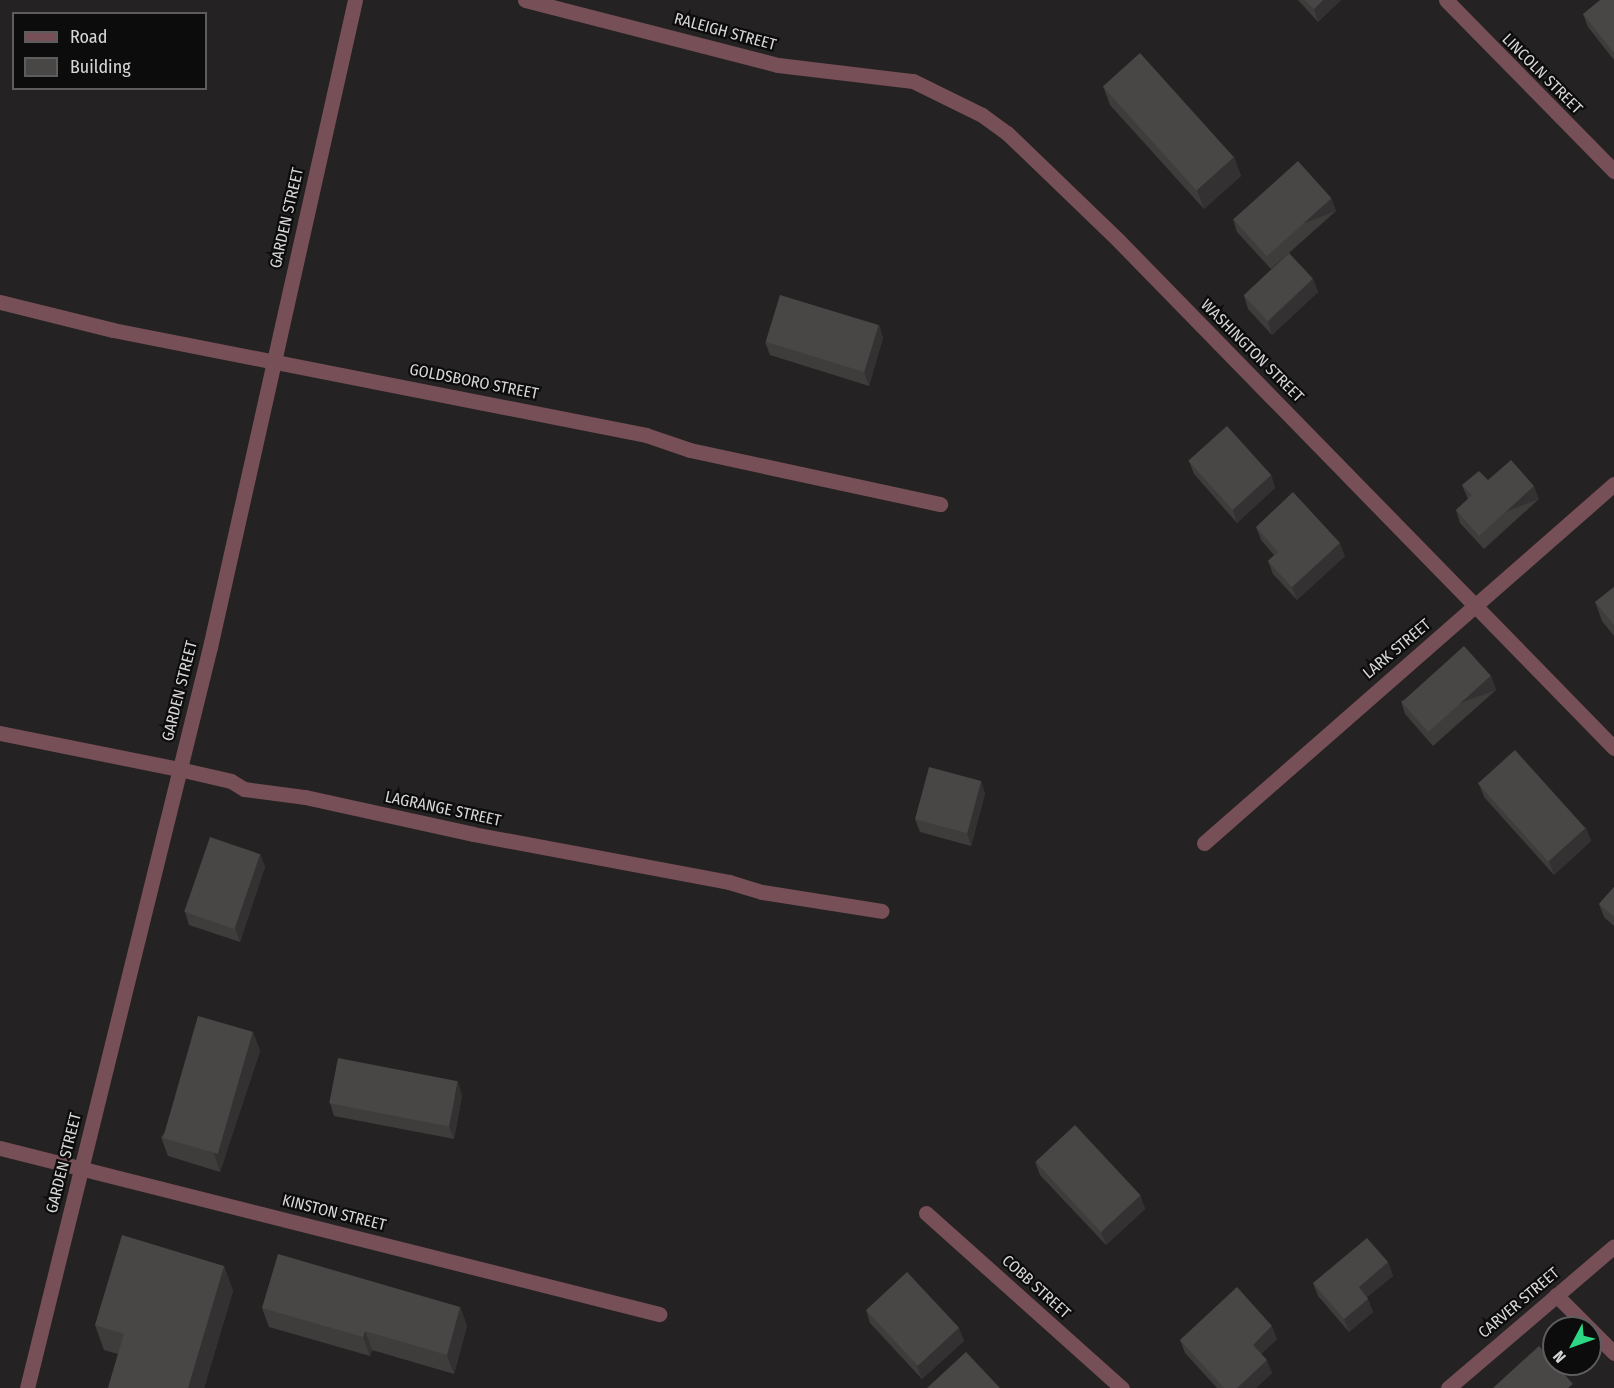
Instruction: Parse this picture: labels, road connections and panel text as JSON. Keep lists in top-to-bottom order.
{
  "streets": {
    "street": [
      "RALEIGH STREET",
      "LINCOLN STREET",
      "GARDEN STREET",
      "WASHINGTON STREET",
      "GOLDSBORO STREET",
      "LARK STREET",
      "LAGRANGE STREET",
      "KINSTON STREET",
      "COBB STREET",
      "CARVER STREET"
    ]
  },
  "crossings": [
    ["RALEIGH STREET", "WASHINGTON STREET"],
    ["GARDEN STREET", "GOLDSBORO STREET"],
    ["GARDEN STREET", "LAGRANGE STREET"],
    ["GARDEN STREET", "KINSTON STREET"],
    ["WASHINGTON STREET", "LARK STREET"]
  ],
  "legend": ["Road", "Building"],
  "north": "bottom left"
}
